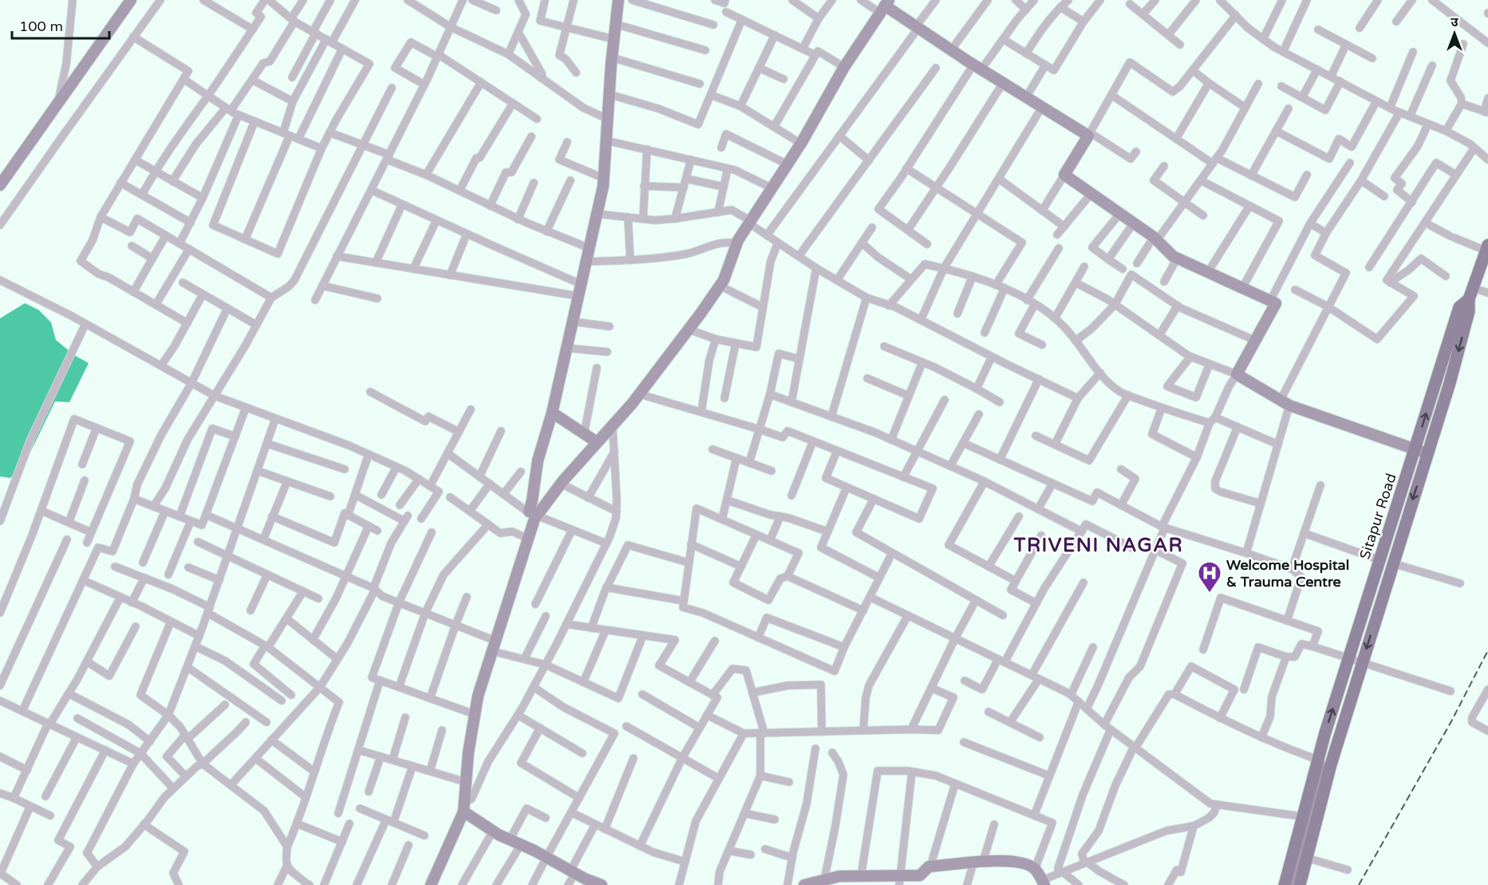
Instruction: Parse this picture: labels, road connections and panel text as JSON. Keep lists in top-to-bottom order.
{
  "streets": {
    "main road": ["Sitapur Road"]
  },
  "districts": ["TRIVENI NAGAR"],
  "places": {
    "hospital": ["Welcome Hospital & Trauma Centre"]
  },
  "scale_bar": "100 m",
  "north": "top"
}
